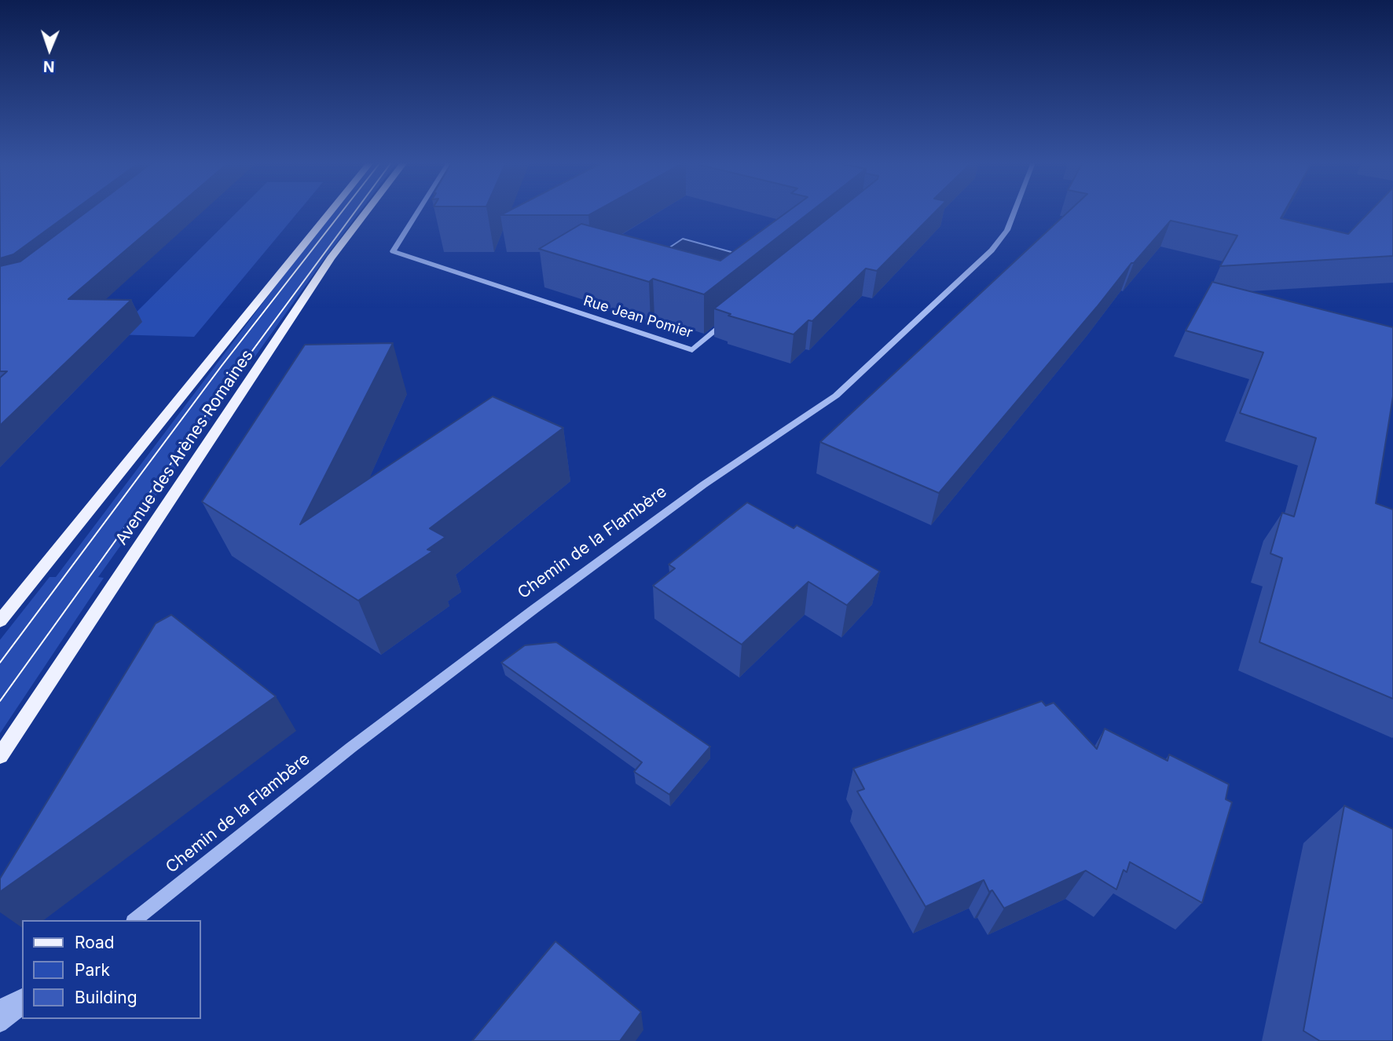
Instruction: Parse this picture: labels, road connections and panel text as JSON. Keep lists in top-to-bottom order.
{
  "streets": {
    "main road": ["Avenue des Arènes Romaines"],
    "street": ["Rue Jean Pomier", "Chemin de la Flambère"]
  },
  "legend": ["Road", "Park", "Building"],
  "north": "bottom"
}
